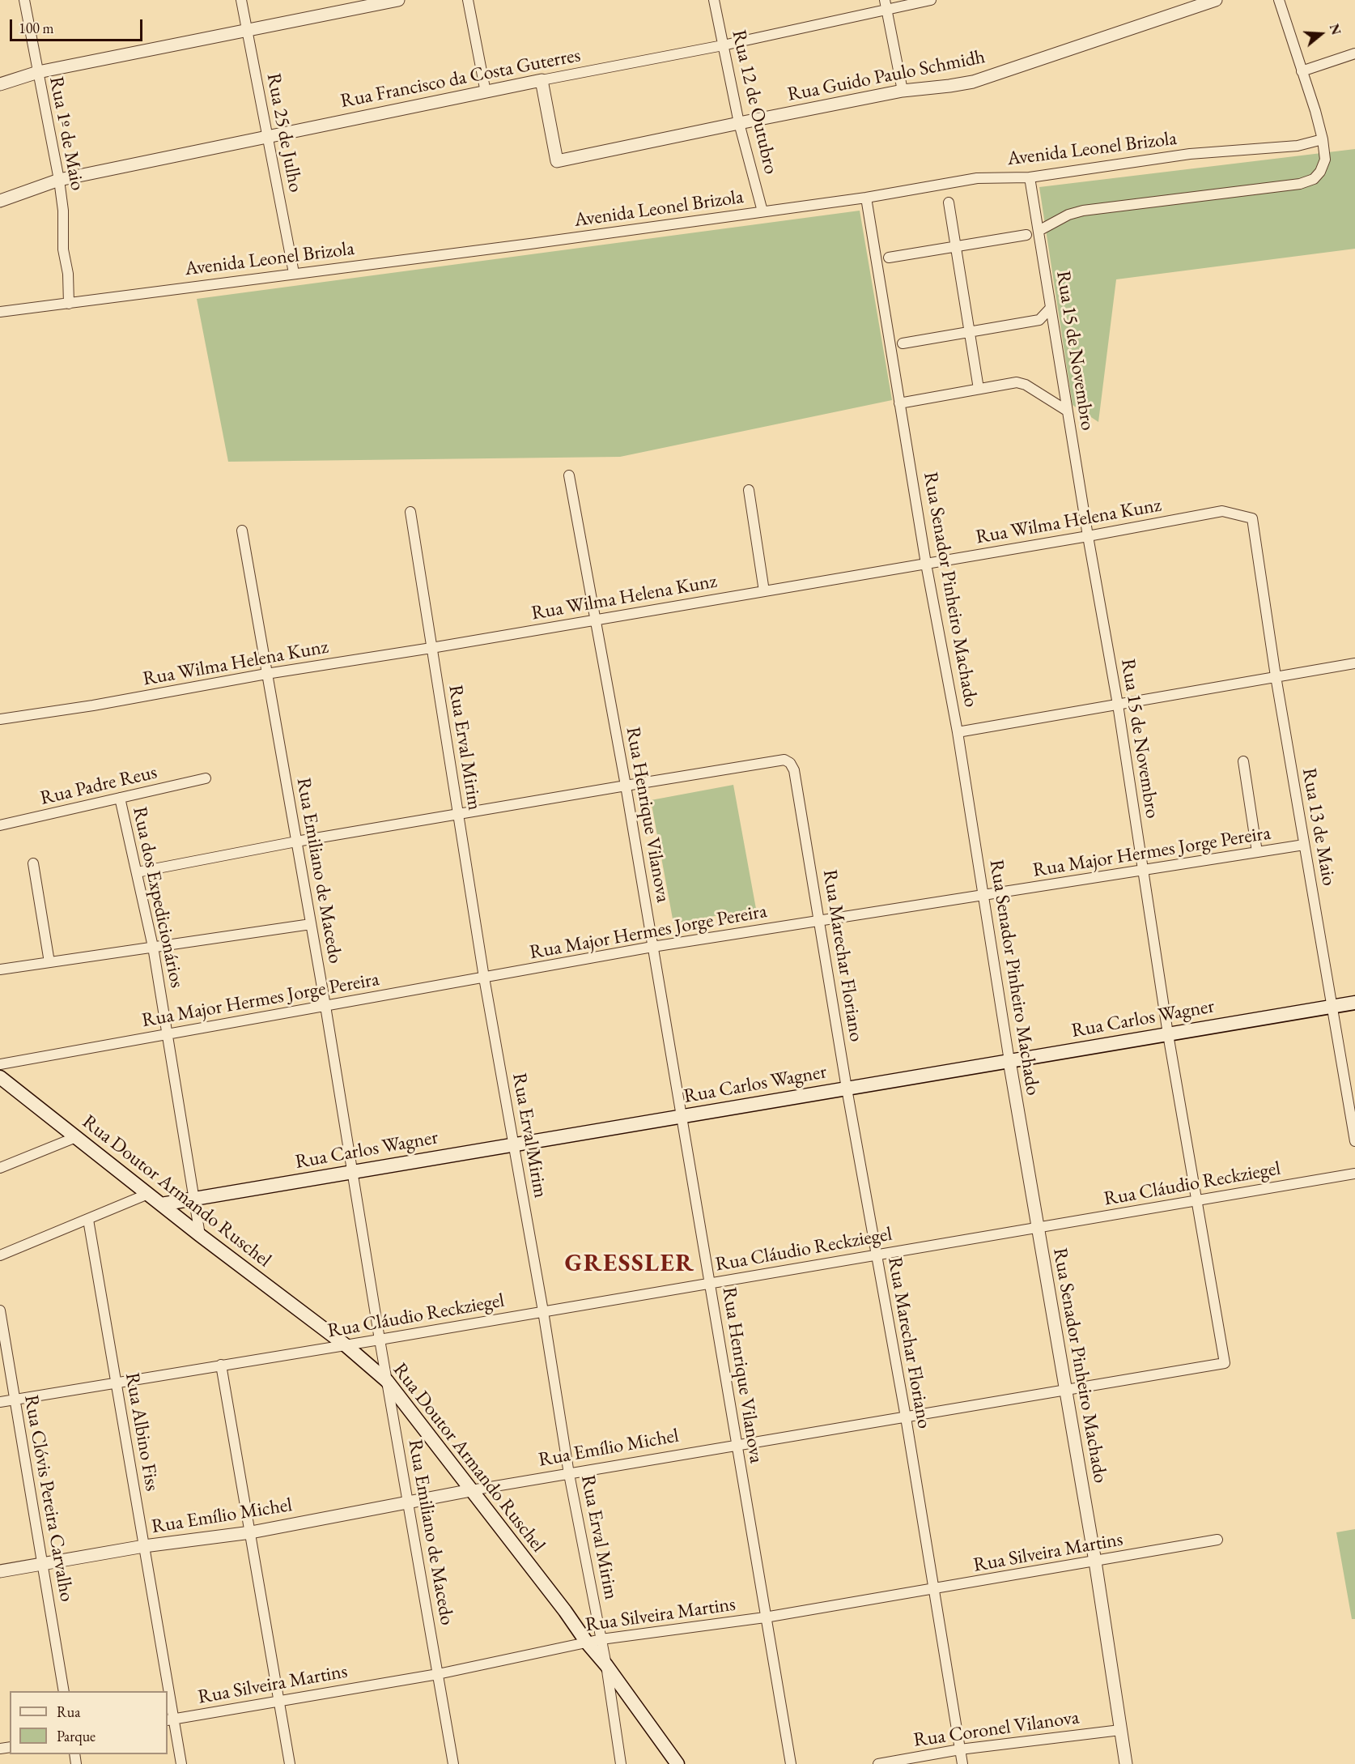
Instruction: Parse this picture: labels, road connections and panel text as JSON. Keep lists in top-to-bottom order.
{
  "streets": {
    "main road": ["Rua Carlos Wagner", "Rua Doutor Armando Ruschel"],
    "street": [
      "Rua Guido Paulo Schmidh",
      "Rua Francisco da Costa Guterres",
      "Rua 12 de Outubro",
      "Rua 25 de Julho",
      "Rua 1º de Maio",
      "Avenida Leonel Brizola",
      "Rua 15 de Novembro",
      "Rua Wilma Helena Kunz",
      "Rua Senador Pinheiro Machado",
      "Rua Erval Mirim",
      "Rua Padre Reus",
      "Rua Henrique Vilanova",
      "Rua 13 de Maio",
      "Rua Major Hermes Jorge Pereira",
      "Rua Emiliano de Macedo",
      "Rua dos Expedicionários",
      "Rua Marechar Floriano",
      "Rua Cláudio Reckziegel",
      "Rua Albino Fiss",
      "Rua Emílio Michel",
      "Rua Clóvis Pereira Carvalho",
      "Rua Silveira Martins",
      "Rua Coronel Vilanova"
    ]
  },
  "crossings": [
    ["Rua Guido Paulo Schmidh", "Rua Francisco da Costa Guterres"],
    ["Rua Guido Paulo Schmidh", "Rua 12 de Outubro"],
    ["Rua Francisco da Costa Guterres", "Rua 12 de Outubro"],
    ["Rua Francisco da Costa Guterres", "Rua 25 de Julho"],
    ["Rua Francisco da Costa Guterres", "Rua 1º de Maio"],
    ["Rua 12 de Outubro", "Avenida Leonel Brizola"],
    ["Rua 25 de Julho", "Avenida Leonel Brizola"],
    ["Rua 1º de Maio", "Avenida Leonel Brizola"],
    ["Avenida Leonel Brizola", "Rua 15 de Novembro"],
    ["Avenida Leonel Brizola", "Rua Senador Pinheiro Machado"],
    ["Rua 15 de Novembro", "Rua Wilma Helena Kunz"],
    ["Rua 15 de Novembro", "Rua Major Hermes Jorge Pereira"],
    ["Rua 15 de Novembro", "Rua Carlos Wagner"],
    ["Rua 15 de Novembro", "Rua Cláudio Reckziegel"],
    ["Rua 15 de Novembro", "Rua Emílio Michel"],
    ["Rua Wilma Helena Kunz", "Rua Senador Pinheiro Machado"],
    ["Rua Wilma Helena Kunz", "Rua Erval Mirim"],
    ["Rua Wilma Helena Kunz", "Rua Henrique Vilanova"],
    ["Rua Wilma Helena Kunz", "Rua 13 de Maio"],
    ["Rua Wilma Helena Kunz", "Rua Emiliano de Macedo"],
    ["Rua Senador Pinheiro Machado", "Rua Major Hermes Jorge Pereira"],
    ["Rua Senador Pinheiro Machado", "Rua Carlos Wagner"],
    ["Rua Senador Pinheiro Machado", "Rua Cláudio Reckziegel"],
    ["Rua Senador Pinheiro Machado", "Rua Emílio Michel"],
    ["Rua Senador Pinheiro Machado", "Rua Silveira Martins"],
    ["Rua Senador Pinheiro Machado", "Rua Coronel Vilanova"],
    ["Rua Erval Mirim", "Rua Major Hermes Jorge Pereira"],
    ["Rua Erval Mirim", "Rua Carlos Wagner"],
    ["Rua Erval Mirim", "Rua Cláudio Reckziegel"],
    ["Rua Erval Mirim", "Rua Doutor Armando Ruschel"],
    ["Rua Erval Mirim", "Rua Emílio Michel"],
    ["Rua Erval Mirim", "Rua Silveira Martins"],
    ["Rua Padre Reus", "Rua dos Expedicionários"],
    ["Rua Henrique Vilanova", "Rua Major Hermes Jorge Pereira"],
    ["Rua Henrique Vilanova", "Rua Marechar Floriano"],
    ["Rua Henrique Vilanova", "Rua Carlos Wagner"],
    ["Rua Henrique Vilanova", "Rua Cláudio Reckziegel"],
    ["Rua Henrique Vilanova", "Rua Emílio Michel"],
    ["Rua Henrique Vilanova", "Rua Silveira Martins"],
    ["Rua 13 de Maio", "Rua Major Hermes Jorge Pereira"],
    ["Rua 13 de Maio", "Rua Carlos Wagner"],
    ["Rua Major Hermes Jorge Pereira", "Rua Emiliano de Macedo"],
    ["Rua Major Hermes Jorge Pereira", "Rua dos Expedicionários"],
    ["Rua Major Hermes Jorge Pereira", "Rua Marechar Floriano"],
    ["Rua Emiliano de Macedo", "Rua Carlos Wagner"],
    ["Rua Emiliano de Macedo", "Rua Cláudio Reckziegel"],
    ["Rua Emiliano de Macedo", "Rua Doutor Armando Ruschel"],
    ["Rua Emiliano de Macedo", "Rua Emílio Michel"],
    ["Rua Emiliano de Macedo", "Rua Silveira Martins"],
    ["Rua dos Expedicionários", "Rua Carlos Wagner"],
    ["Rua dos Expedicionários", "Rua Doutor Armando Ruschel"],
    ["Rua Marechar Floriano", "Rua Carlos Wagner"],
    ["Rua Marechar Floriano", "Rua Cláudio Reckziegel"],
    ["Rua Marechar Floriano", "Rua Emílio Michel"],
    ["Rua Marechar Floriano", "Rua Silveira Martins"],
    ["Rua Marechar Floriano", "Rua Coronel Vilanova"],
    ["Rua Carlos Wagner", "Rua Doutor Armando Ruschel"],
    ["Rua Cláudio Reckziegel", "Rua Doutor Armando Ruschel"],
    ["Rua Cláudio Reckziegel", "Rua Albino Fiss"],
    ["Rua Cláudio Reckziegel", "Rua Clóvis Pereira Carvalho"],
    ["Rua Doutor Armando Ruschel", "Rua Emílio Michel"],
    ["Rua Doutor Armando Ruschel", "Rua Silveira Martins"],
    ["Rua Albino Fiss", "Rua Emílio Michel"],
    ["Rua Albino Fiss", "Rua Silveira Martins"],
    ["Rua Emílio Michel", "Rua Clóvis Pereira Carvalho"]
  ],
  "districts": ["GRESSLER"],
  "legend": ["Rua", "Parque"],
  "scale_bar": "100 m",
  "north": "right"
}
